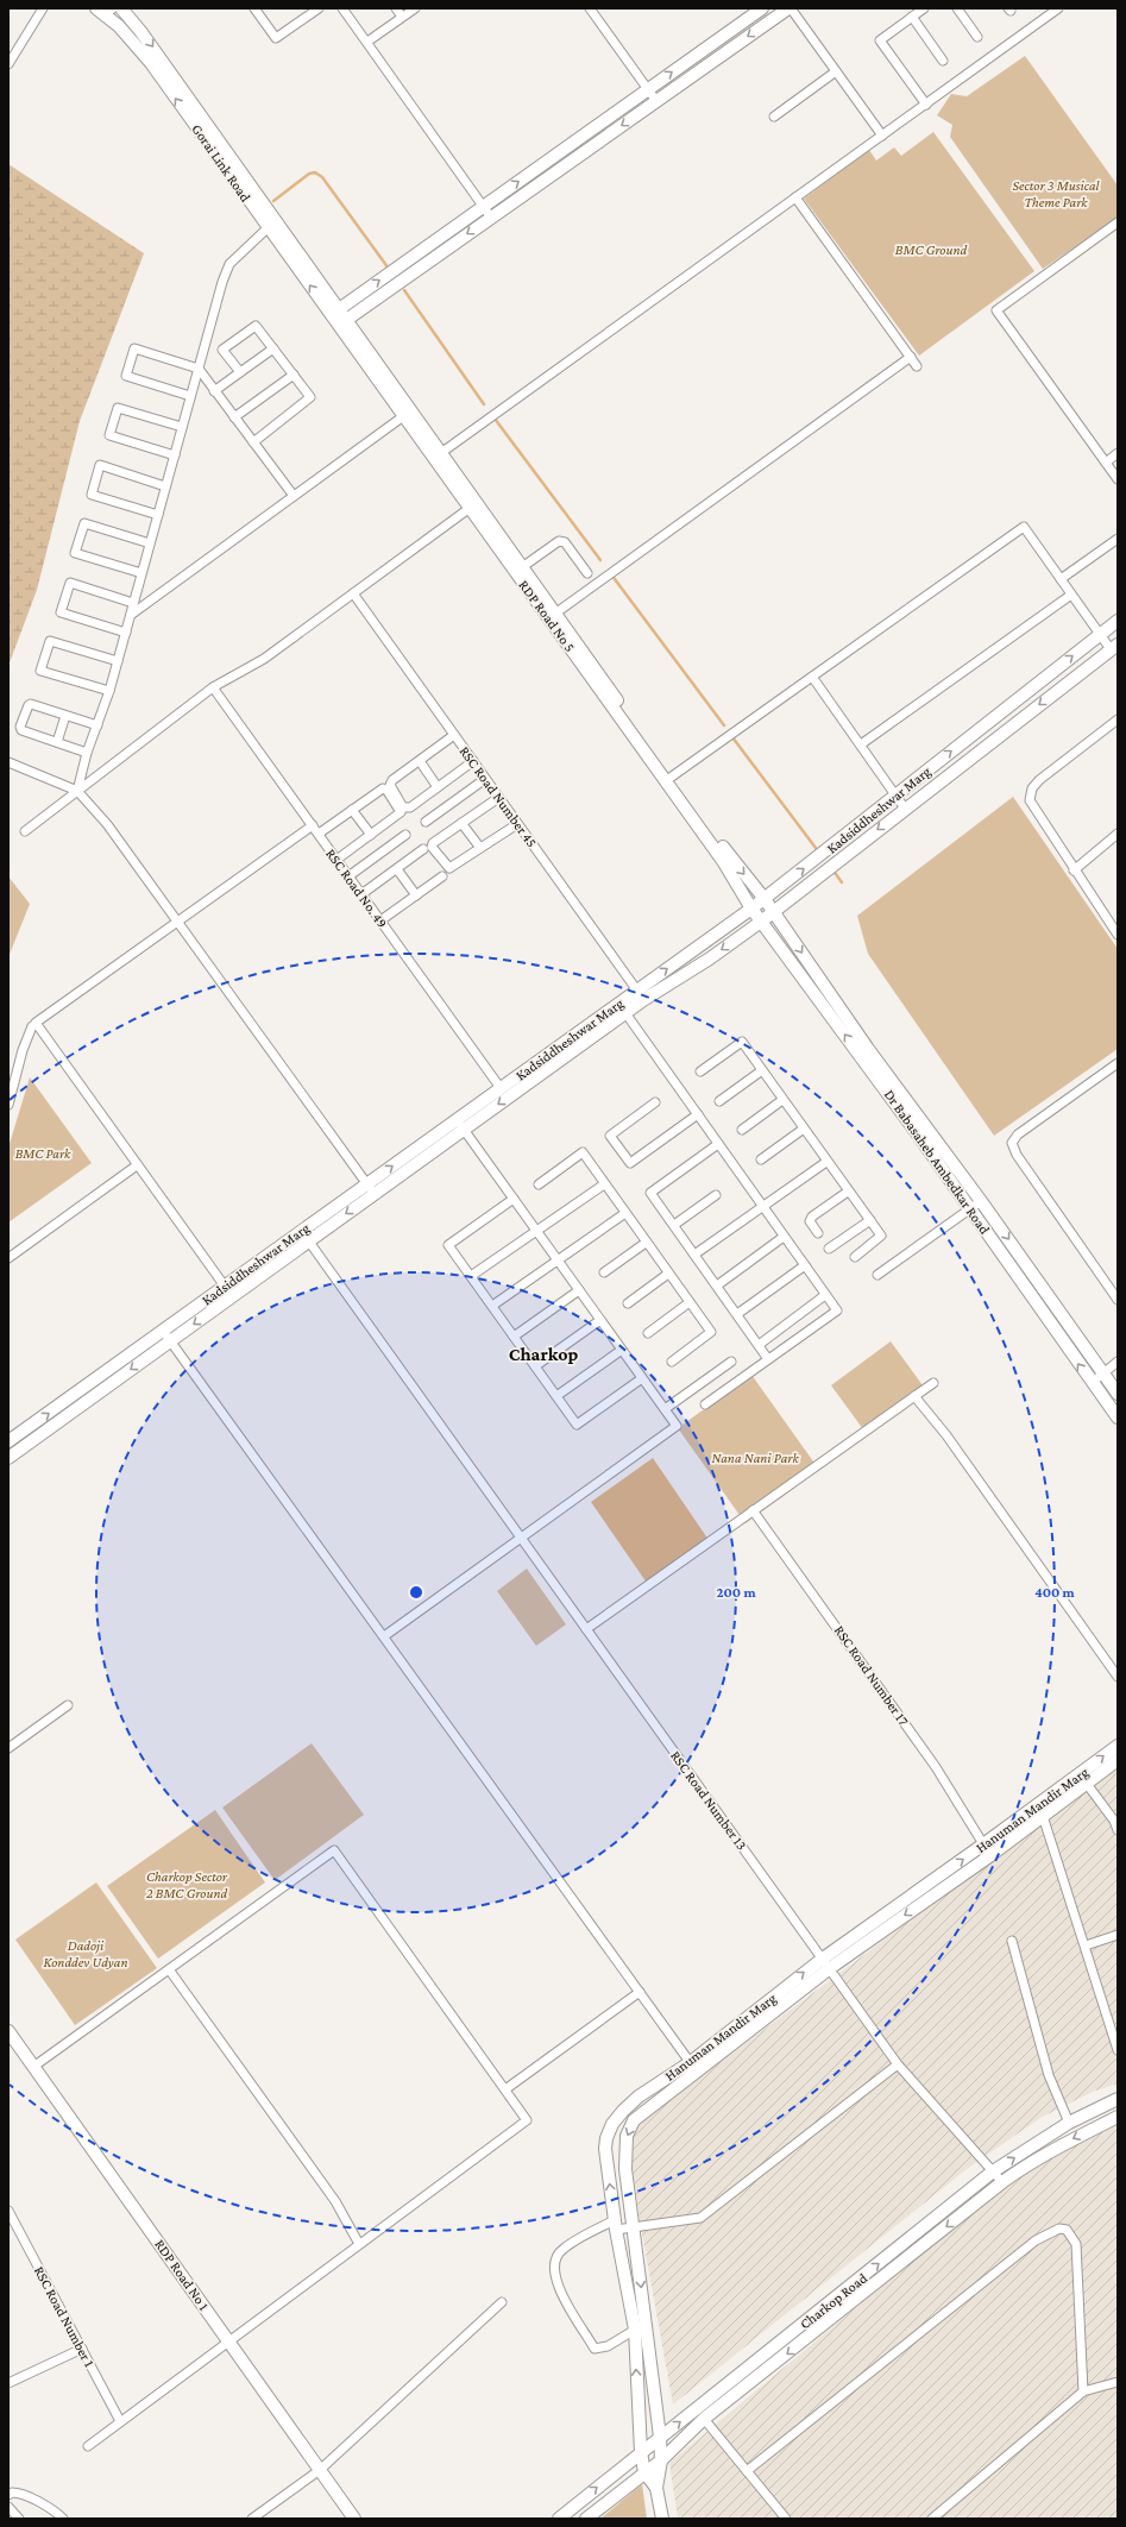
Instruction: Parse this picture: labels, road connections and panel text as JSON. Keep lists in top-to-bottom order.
{
  "streets": {
    "street": [
      "Gorai Link Road",
      "RDP Road No 5",
      "RSC Road Number 45",
      "Kadsiddheshwar Marg",
      "RSC Road No. 49",
      "Dr Babasaheb Ambedkar Road",
      "RSC Road Number 17",
      "RSC Road Number 13",
      "Hanuman Mandir Marg",
      "RDP Road No 1",
      "Charkop Road",
      "RSC Road Number 1"
    ]
  },
  "crossings": [
    ["Gorai Link Road", "RDP Road No 5"],
    ["RDP Road No 5", "Kadsiddheshwar Marg"],
    ["RDP Road No 5", "Dr Babasaheb Ambedkar Road"],
    ["RSC Road Number 45", "Kadsiddheshwar Marg"],
    ["Kadsiddheshwar Marg", "RSC Road No. 49"],
    ["Kadsiddheshwar Marg", "Dr Babasaheb Ambedkar Road"],
    ["Kadsiddheshwar Marg", "RSC Road Number 13"],
    ["RSC Road Number 17", "Hanuman Mandir Marg"],
    ["RSC Road Number 13", "Hanuman Mandir Marg"],
    ["RSC Road Number 13", "Charkop Road"],
    ["Hanuman Mandir Marg", "Charkop Road"]
  ],
  "districts": ["Charkop"],
  "parks": [
    "Sector 3 Musical Theme Park",
    "BMC Ground",
    "BMC Park",
    "Nana Nani Park",
    "Charkop Sector 2 BMC Ground",
    "Dadoji Konddev Udyan"
  ],
  "rings": ["200 m", "400 m"]
}
